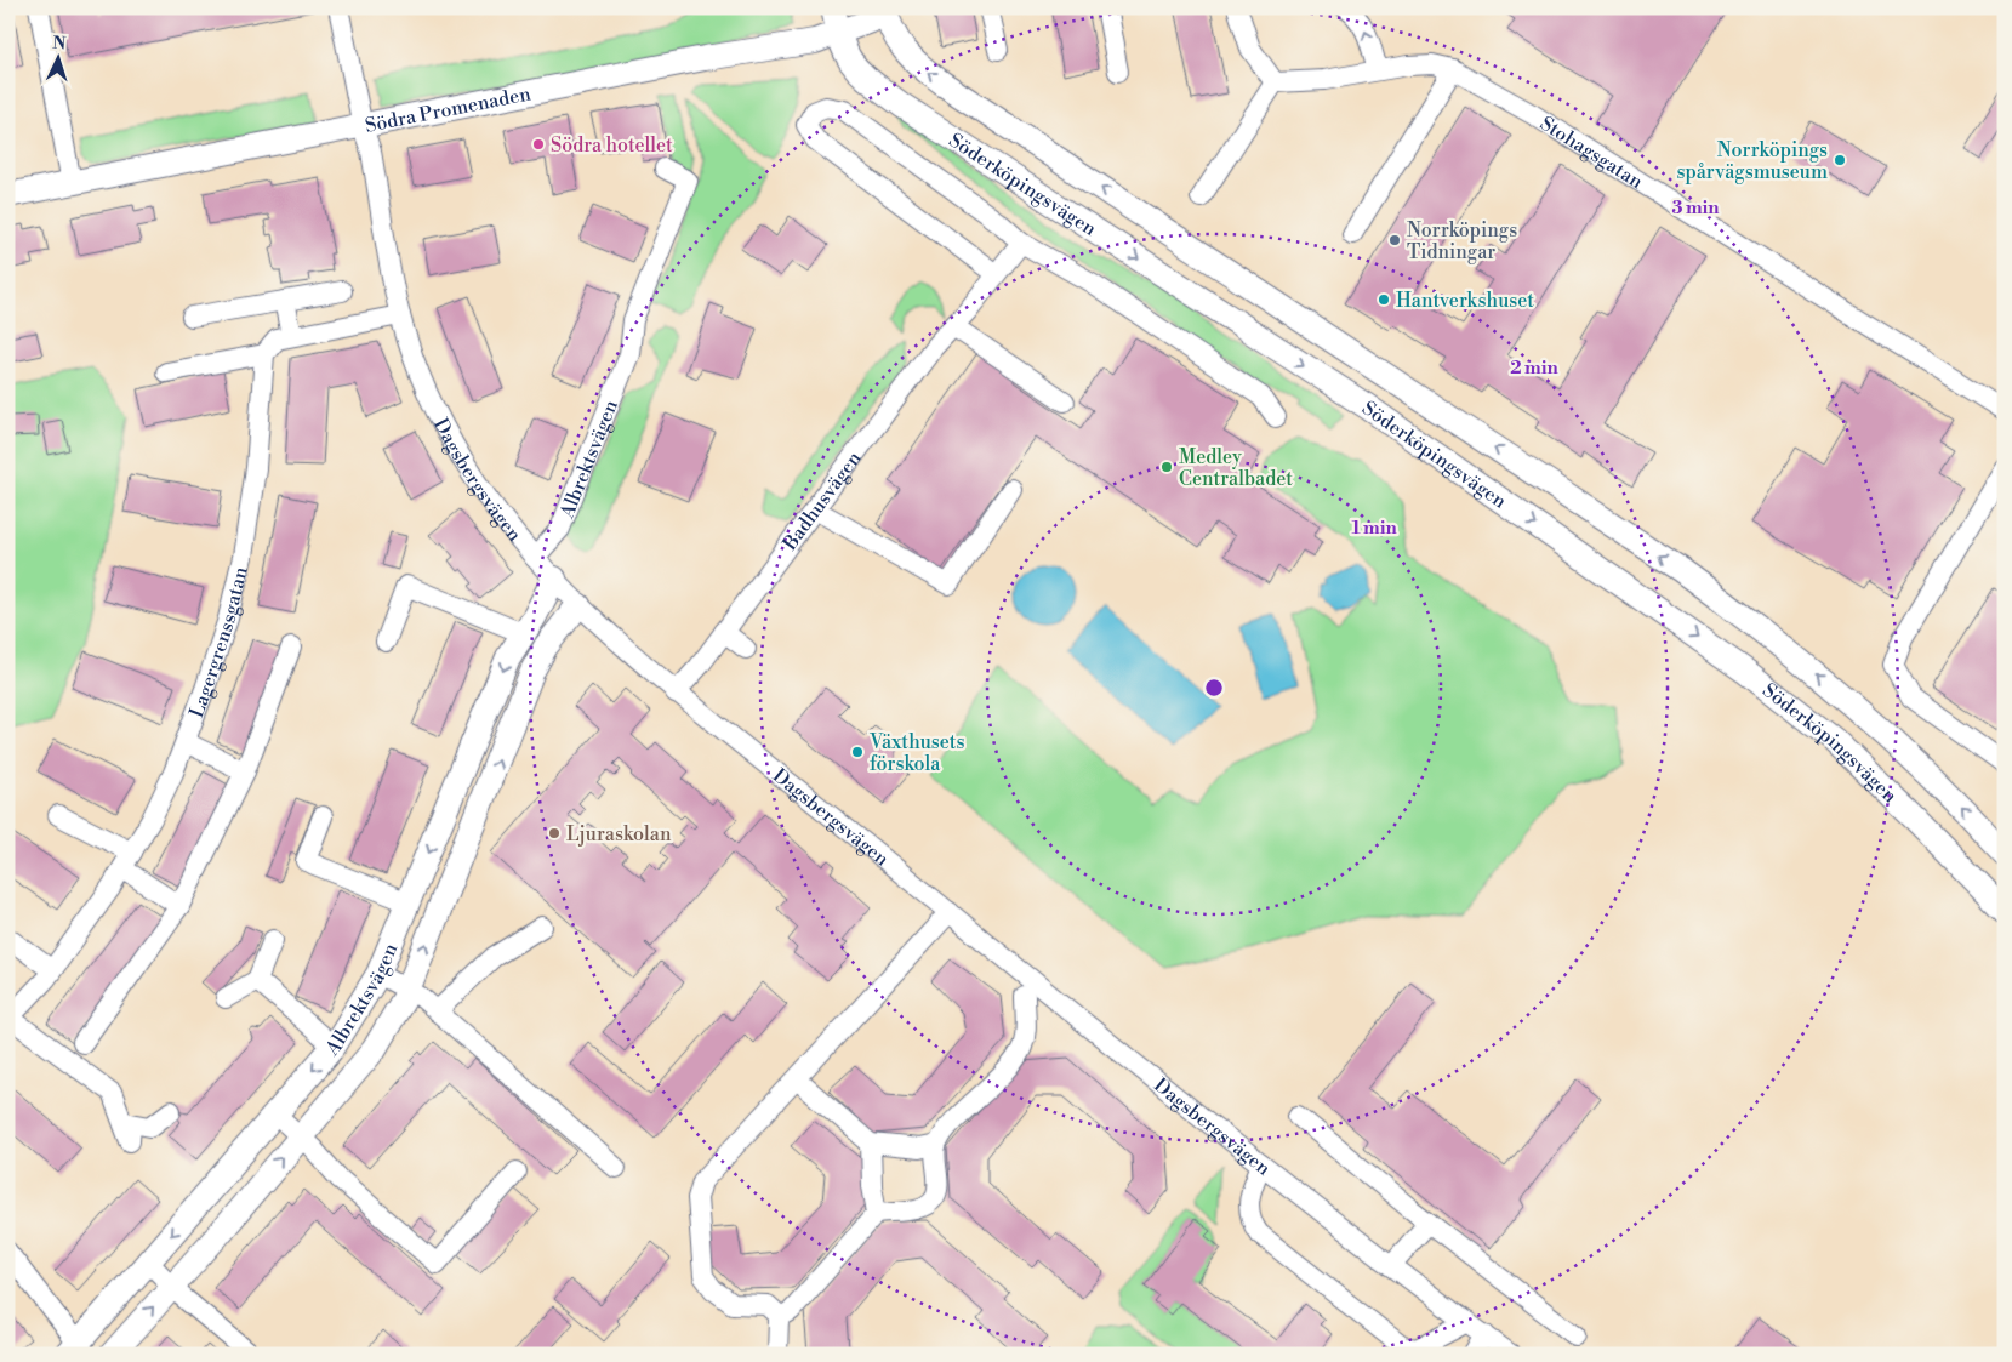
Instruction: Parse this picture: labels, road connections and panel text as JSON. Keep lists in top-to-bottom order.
{
  "streets": {
    "main road": ["Södra Promenaden", "Söderköpingsvägen", "Albrektsvägen"],
    "street": [
      "Stohagsgatan",
      "Dagsbergsvägen",
      "Badhusvägen",
      "Lagergrenssgatan"
    ]
  },
  "crossings": [
    ["Södra Promenaden", "Söderköpingsvägen"],
    ["Södra Promenaden", "Dagsbergsvägen"],
    ["Albrektsvägen", "Dagsbergsvägen"],
    ["Dagsbergsvägen", "Badhusvägen"]
  ],
  "places": [
    "Södra hotellet",
    "Norrköpings spårvägsmuseum",
    "Norrköpings Tidningar",
    "Hantverkshuset",
    "Medley Centralbadet",
    "Växthusets förskola",
    "Ljuraskolan"
  ],
  "north": "top",
  "rings": ["3 min", "2 min", "1 min"]
}
